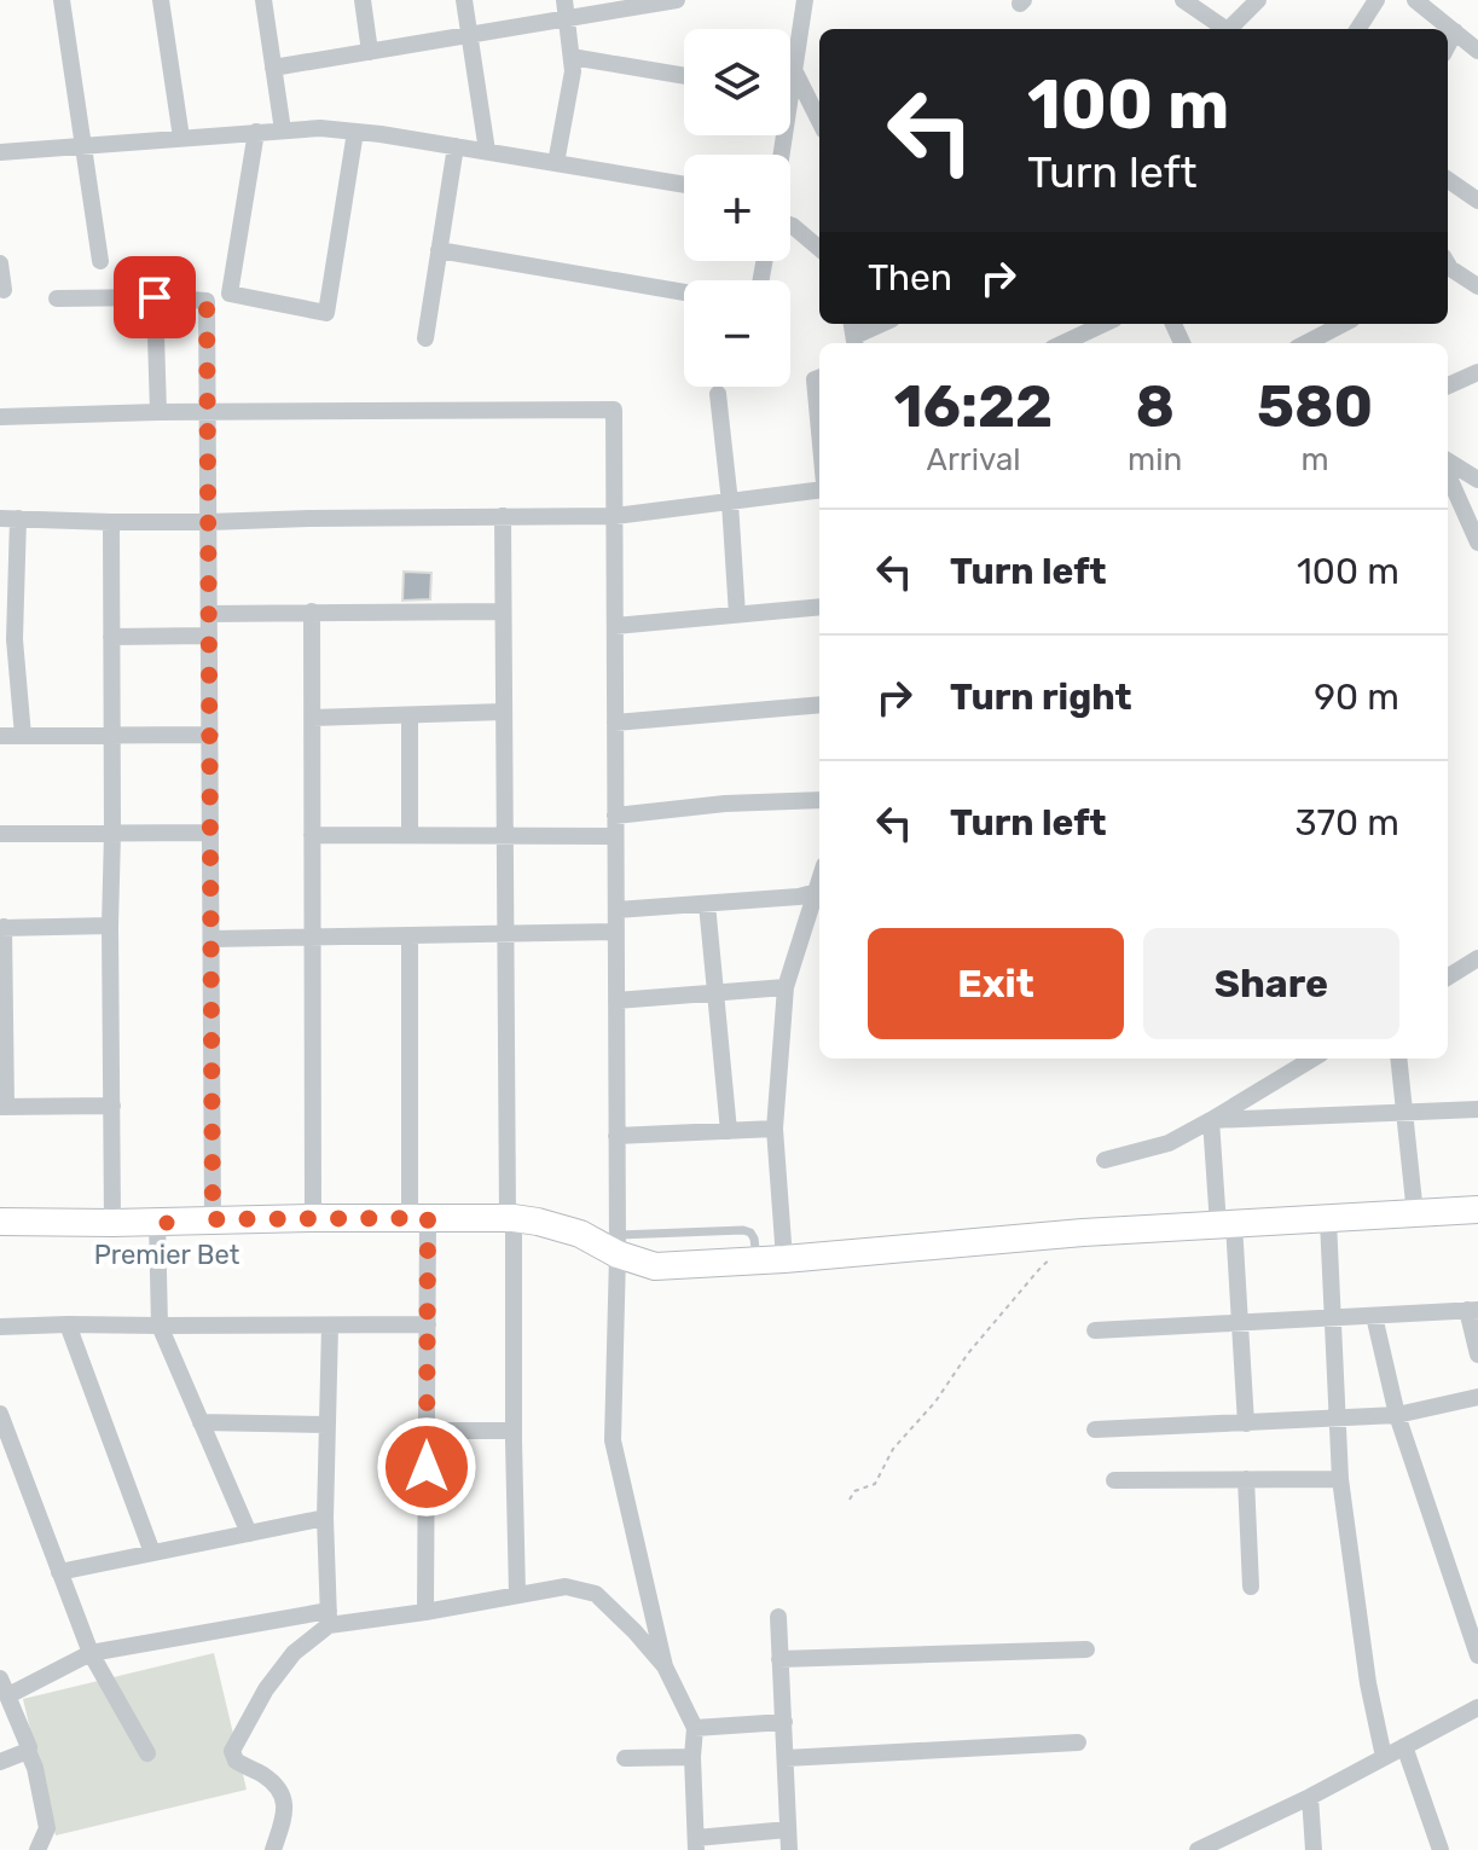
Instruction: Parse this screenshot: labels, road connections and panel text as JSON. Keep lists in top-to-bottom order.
{
  "places": ["Premier Bet"],
  "page": {
    "map_buttons": ["+", "−"],
    "turn": ["100 m", "Turn left"],
    "then": "Then",
    "eta": [
      "16:22",
      "Arrival",
      "8",
      "min",
      "580",
      "m"
    ],
    "list": [
      {
        "name": "Turn left",
        "value": "100 m"
      },
      {
        "name": "Turn right",
        "value": "90 m"
      },
      {
        "name": "Turn left",
        "value": "370 m"
      }
    ],
    "buttons": ["Exit", "Share"]
  }
}
